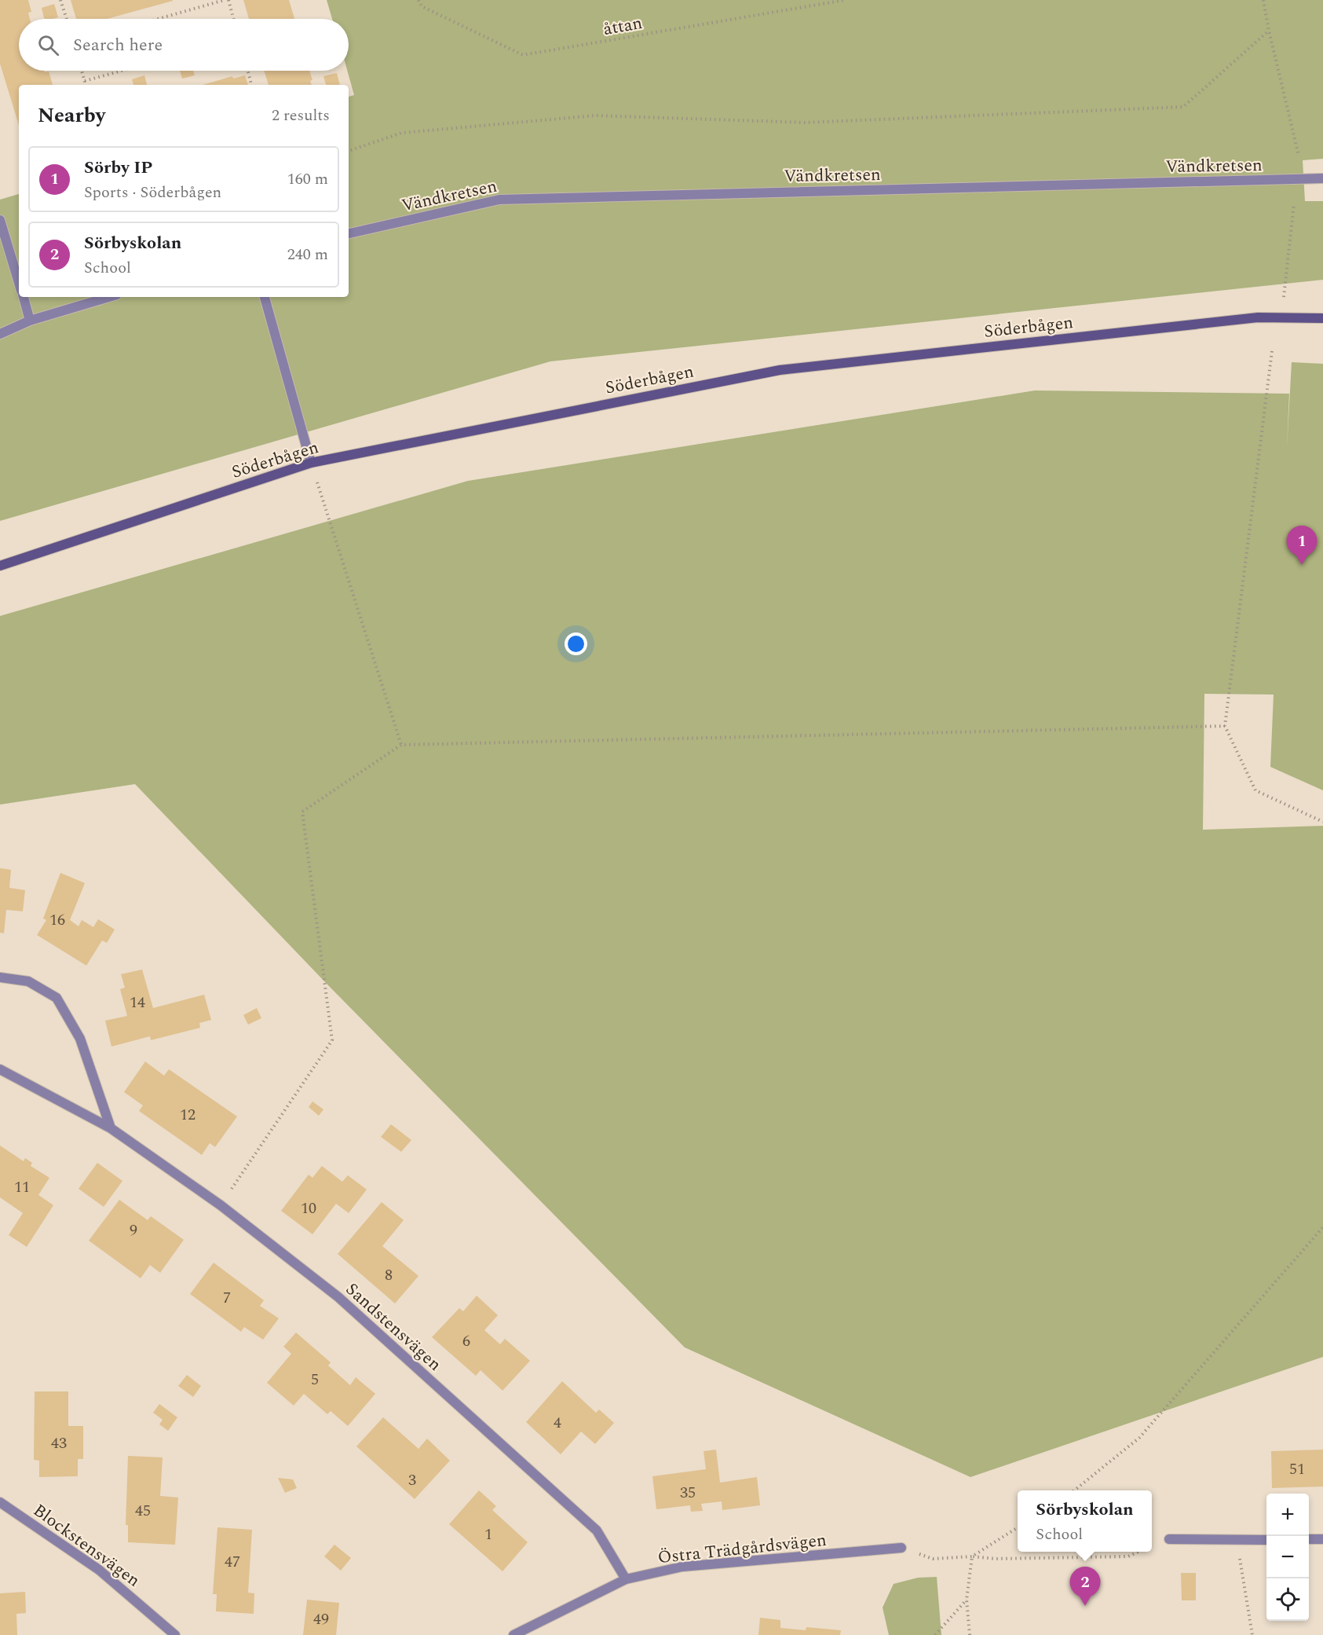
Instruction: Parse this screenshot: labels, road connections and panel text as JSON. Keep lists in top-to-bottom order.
{
  "streets": {
    "street": [
      "Vändkretsen",
      "Söderbågen",
      "Sandstensvägen",
      "Blockstensvägen",
      "Östra Trädgårdsvägen"
    ],
    "path": ["åttan"]
  },
  "crossings": [
    ["Sandstensvägen", "Östra Trädgårdsvägen"]
  ],
  "house_numbers": [
    "16",
    "14",
    "12",
    "11",
    "10",
    "9",
    "8",
    "7",
    "6",
    "5",
    "4",
    "43",
    "51",
    "3",
    "35",
    "45",
    "1",
    "47",
    "49"
  ],
  "page": {
    "search": "Search here",
    "heading": ["Nearby", "2 results"],
    "list": [
      {
        "mark": "1",
        "name": "Sörby IP",
        "note": "Sports · Söderbågen",
        "value": "160 m"
      },
      {
        "mark": "2",
        "name": "Sörbyskolan",
        "note": "School",
        "value": "240 m"
      }
    ],
    "pins": ["1", "2"],
    "popup": ["Sörbyskolan", "School"],
    "map_buttons": ["+", "−"]
  }
}
